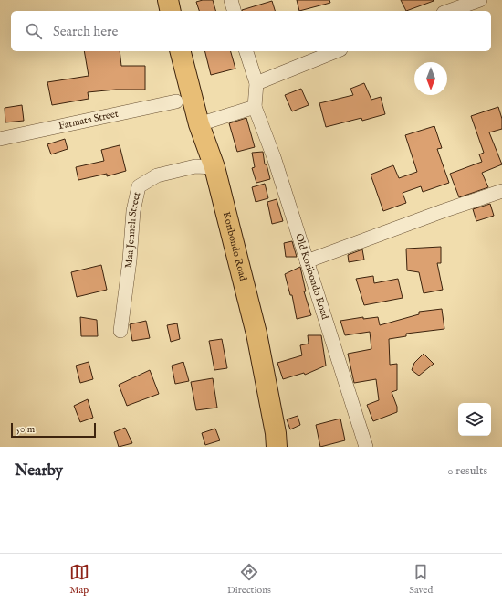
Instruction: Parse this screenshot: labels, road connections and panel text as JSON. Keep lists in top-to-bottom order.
{
  "streets": {
    "highway": ["Koribondo Road"],
    "street": ["Fatmata Street", "Maa Jenneh Street", "Old Koribondo Road"]
  },
  "crossings": [
    ["Maa Jenneh Street", "Koribondo Road"]
  ],
  "scale_bar": "50 m",
  "north": "bottom",
  "page": {
    "search": "Search here",
    "scale": "50 m",
    "heading": ["Nearby", "0 results"],
    "nav": ["Map", "Directions", "Saved"]
  }
}
